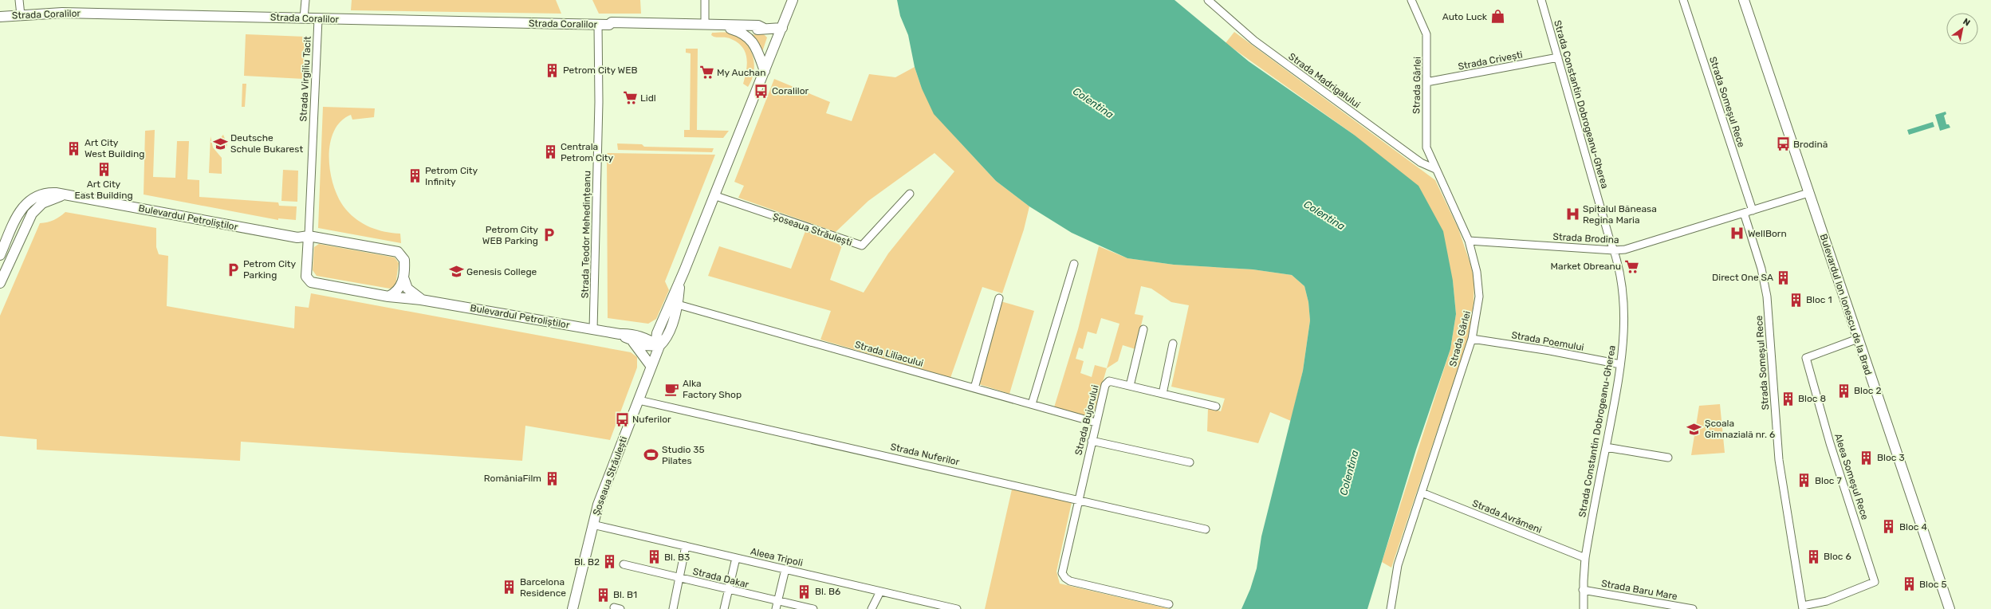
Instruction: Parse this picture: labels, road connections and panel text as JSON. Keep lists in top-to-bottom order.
{
  "streets": {
    "street": [
      "Strada Coralilor",
      "Strada Crivești",
      "Strada Virgiliu Tacit",
      "Strada Madrigalului",
      "Strada Gârlei",
      "Strada Someșul Rece",
      "Strada Constantin Dobrogeanu-Gherea",
      "Bulevardul Petroliștilor",
      "Șoseaua Străulești",
      "Strada Teodor Mehedințeanu",
      "Strada Brodina",
      "Bulevardul Ion Ionescu de la Brad",
      "Strada Poemului",
      "Strada Liliacului",
      "Strada Bujorului",
      "Strada Nuferilor",
      "Aleea Someșul Rece",
      "Strada Avrămeni",
      "Aleea Tripoli",
      "Strada Dakar",
      "Strada Baru Mare"
    ]
  },
  "crossings": [
    ["Strada Coralilor", "Strada Virgiliu Tacit"],
    ["Strada Coralilor", "Șoseaua Străulești"],
    ["Strada Coralilor", "Strada Teodor Mehedințeanu"],
    ["Strada Crivești", "Strada Gârlei"],
    ["Strada Crivești", "Strada Constantin Dobrogeanu-Gherea"],
    ["Strada Virgiliu Tacit", "Bulevardul Petroliștilor"],
    ["Strada Madrigalului", "Strada Gârlei"],
    ["Strada Gârlei", "Strada Brodina"],
    ["Strada Gârlei", "Strada Poemului"],
    ["Strada Gârlei", "Strada Avrămeni"],
    ["Strada Someșul Rece", "Strada Brodina"],
    ["Strada Someșul Rece", "Aleea Someșul Rece"],
    ["Strada Constantin Dobrogeanu-Gherea", "Strada Brodina"],
    ["Strada Constantin Dobrogeanu-Gherea", "Strada Poemului"],
    ["Strada Constantin Dobrogeanu-Gherea", "Strada Avrămeni"],
    ["Strada Constantin Dobrogeanu-Gherea", "Strada Baru Mare"],
    ["Bulevardul Petroliștilor", "Șoseaua Străulești"],
    ["Bulevardul Petroliștilor", "Strada Teodor Mehedințeanu"],
    ["Șoseaua Străulești", "Strada Liliacului"],
    ["Șoseaua Străulești", "Strada Nuferilor"],
    ["Șoseaua Străulești", "Aleea Tripoli"],
    ["Strada Brodina", "Bulevardul Ion Ionescu de la Brad"],
    ["Bulevardul Ion Ionescu de la Brad", "Aleea Someșul Rece"],
    ["Strada Liliacului", "Strada Bujorului"],
    ["Strada Bujorului", "Strada Nuferilor"]
  ],
  "water": ["Colentina"],
  "places": {
    "shop": ["Auto Luck"],
    "building": [
      "Petrom City WEB",
      "Art City West Building",
      "Centrala Petrom City",
      "Art City East Building",
      "Petrom City Infinity",
      "Direct One SA",
      "Bloc 1",
      "Bloc 2",
      "Bloc 8",
      "Bloc 3",
      "RomâniaFilm",
      "Bloc 7",
      "Bloc 4",
      "Bloc 6",
      "Bl. B3",
      "Bl. B2",
      "Bloc 5",
      "Barcelona Residence",
      "Bl. B6",
      "Bl. B1"
    ],
    "supermarket": ["My Auchan", "Lidl", "Market Obreanu"],
    "bus stop": ["Coralilor", "Brodină", "Nuferilor"],
    "school or university": ["Deutsche Schule Bukarest", "Genesis College", "Școala Gimnazială nr. 6"],
    "hospital": ["Spitalul Băneasa Regina Maria", "WellBorn"],
    "parking": ["Petrom City WEB Parking", "Petrom City Parking"],
    "cafe": ["Alka Factory Shop"],
    "sports": ["Studio 35 Pilates"]
  },
  "north": "top right"
}
